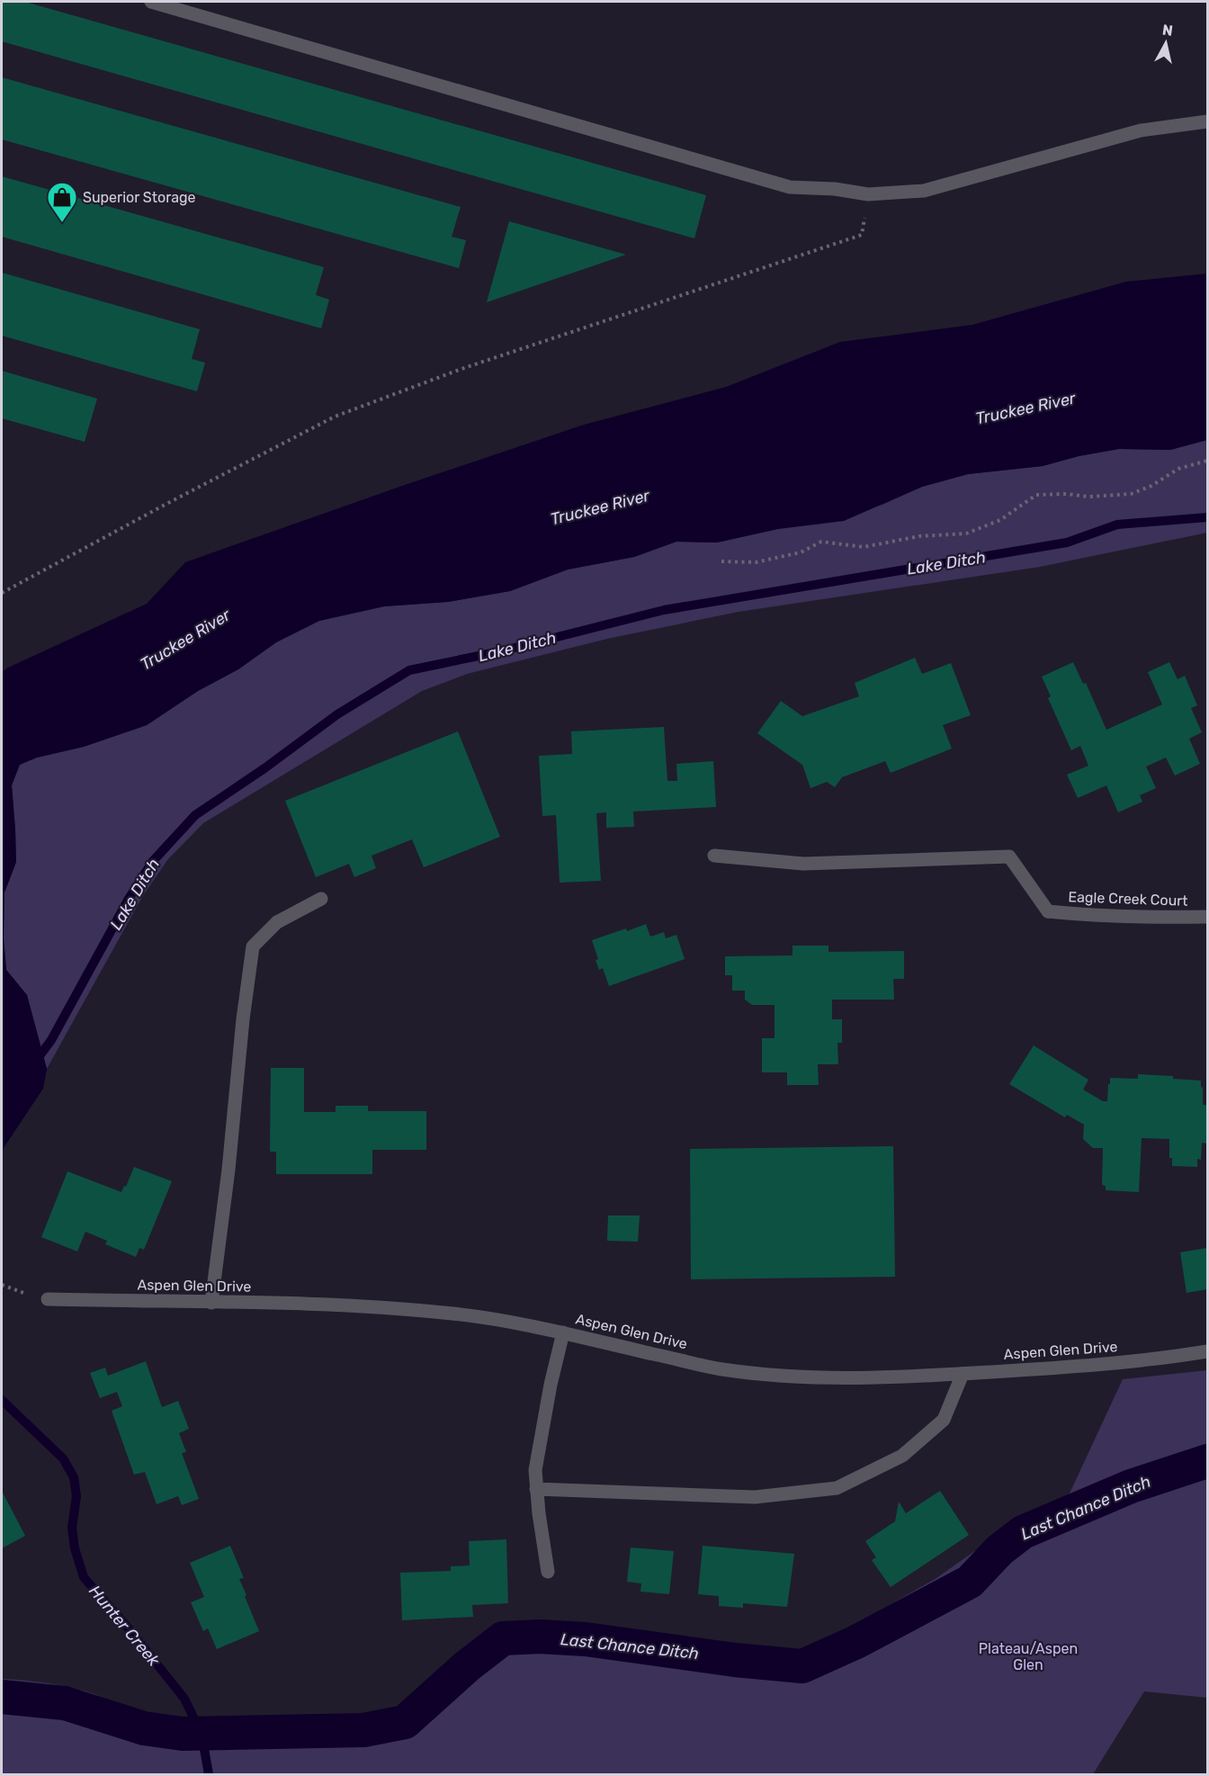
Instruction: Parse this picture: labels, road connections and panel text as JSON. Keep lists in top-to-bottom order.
{
  "streets": {
    "street": ["Eagle Creek Court", "Aspen Glen Drive"]
  },
  "water": [
    "Truckee River",
    "Lake Ditch",
    "Last Chance Ditch",
    "Hunter Creek"
  ],
  "parks": ["Plateau/Aspen Glen"],
  "places": {
    "shop": ["Superior Storage"]
  },
  "north": "top"
}
